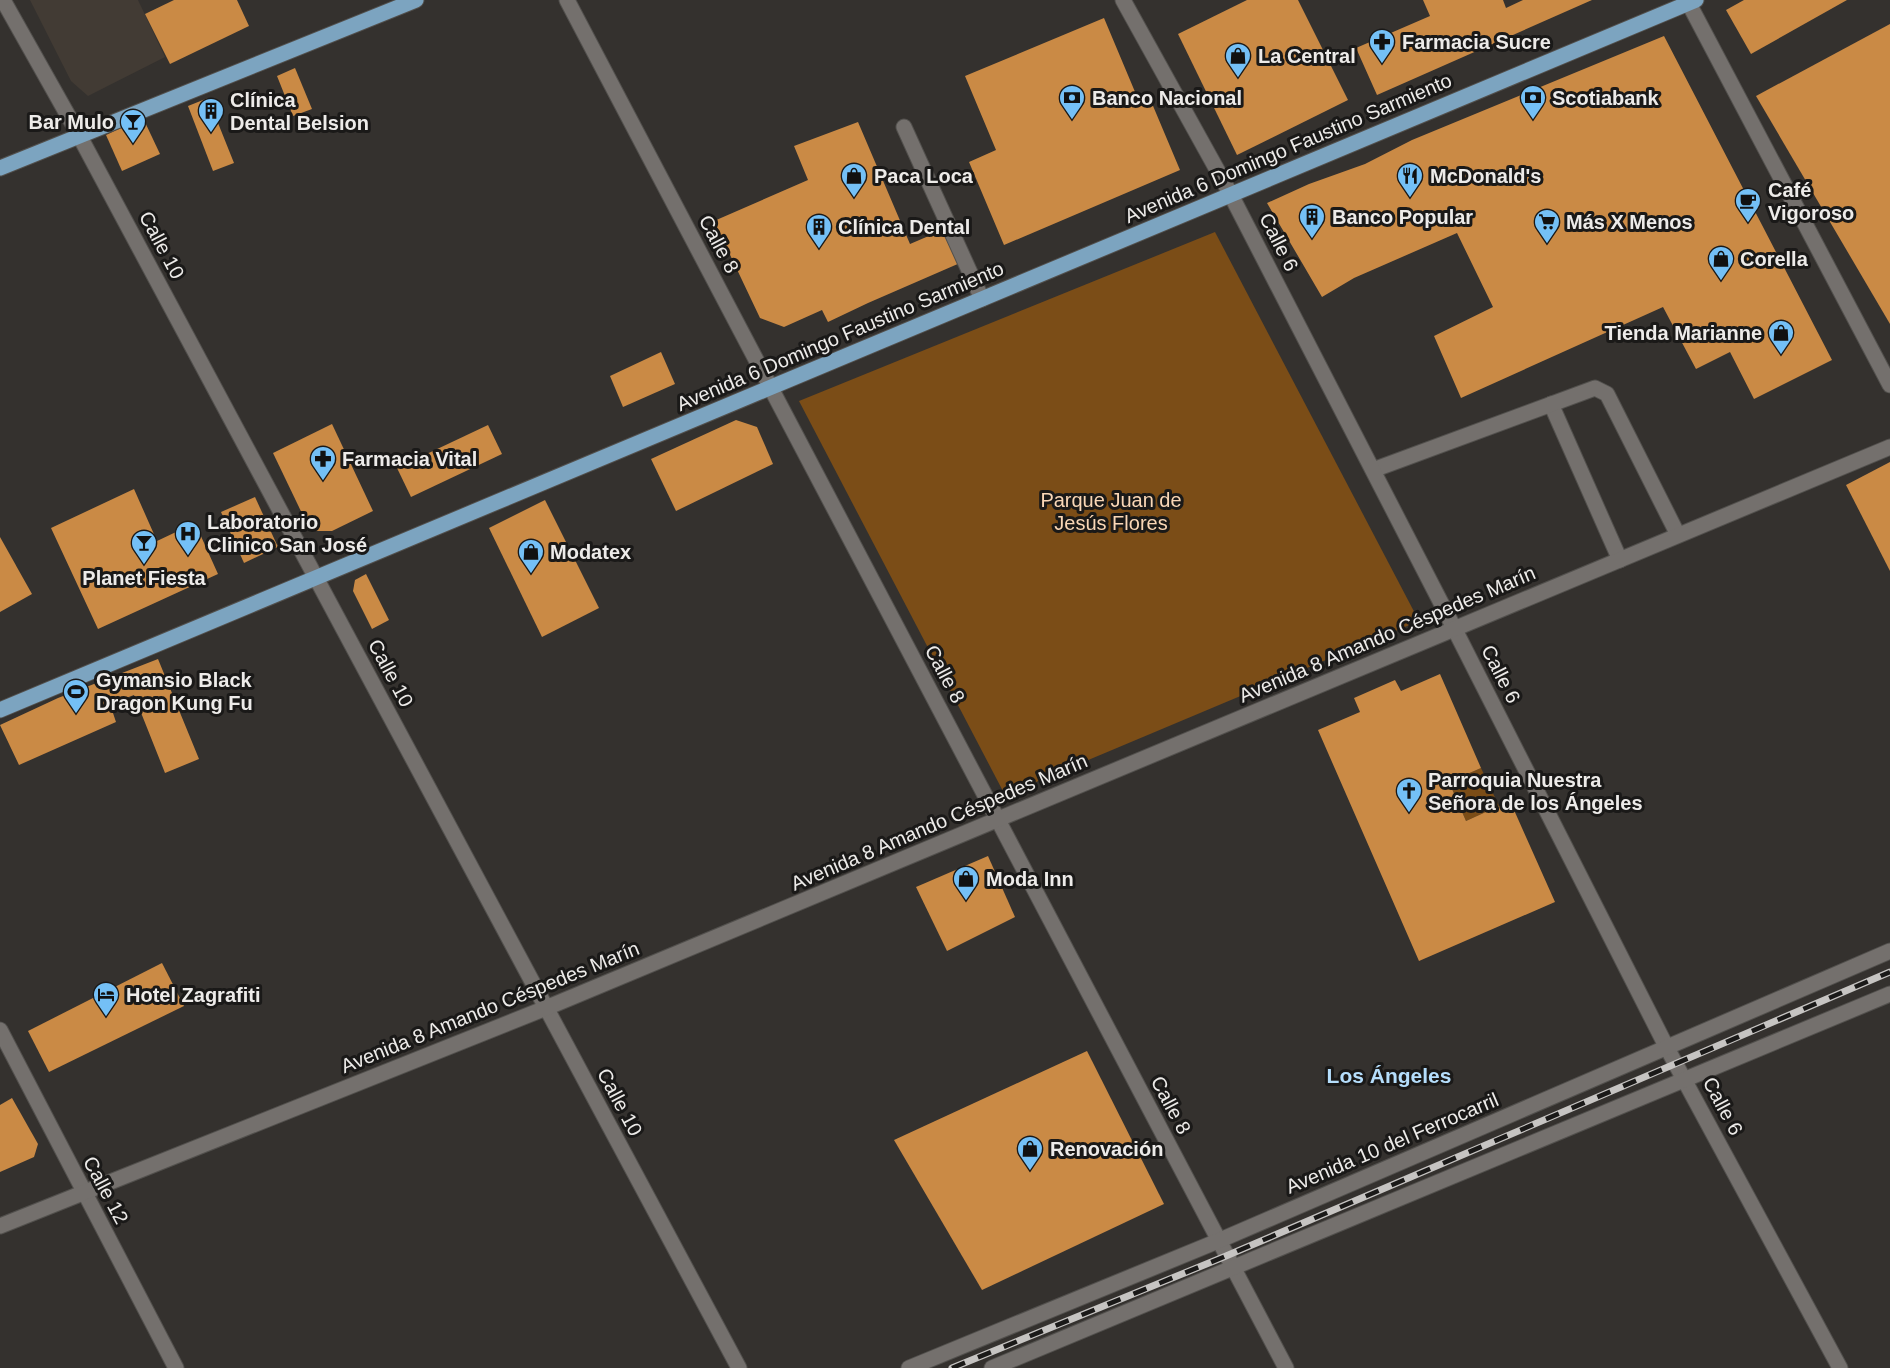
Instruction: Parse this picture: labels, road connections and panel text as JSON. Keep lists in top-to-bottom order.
{
  "streets": {
    "main road": ["Avenida 6 Domingo Faustino Sarmiento"],
    "street": [
      "Calle 6",
      "Calle 8",
      "Calle 10",
      "Avenida 8 Amando Céspedes Marín",
      "Avenida 10 del Ferrocarril",
      "Calle 12"
    ]
  },
  "crossings": [
    ["Avenida 6 Domingo Faustino Sarmiento", "Calle 6"],
    ["Avenida 6 Domingo Faustino Sarmiento", "Calle 8"],
    ["Avenida 6 Domingo Faustino Sarmiento", "Calle 10"],
    ["Calle 6", "Avenida 8 Amando Céspedes Marín"],
    ["Calle 6", "Avenida 10 del Ferrocarril"],
    ["Calle 8", "Avenida 8 Amando Céspedes Marín"],
    ["Calle 8", "Avenida 10 del Ferrocarril"],
    ["Calle 10", "Avenida 8 Amando Céspedes Marín"],
    ["Avenida 8 Amando Céspedes Marín", "Calle 12"]
  ],
  "districts": ["Los Ángeles"],
  "parks": ["Parque Juan de Jesús Flores"],
  "places": {
    "pharmacy": ["Farmacia Sucre", "Farmacia Vital"],
    "shop": [
      "La Central",
      "Paca Loca",
      "Corella",
      "Tienda Marianne",
      "Modatex",
      "Moda Inn",
      "Renovación"
    ],
    "bank": ["Banco Nacional", "Scotiabank"],
    "building": ["Clínica Dental Belsion", "Banco Popular", "Clínica Dental"],
    "bar": ["Bar Mulo", "Planet Fiesta"],
    "restaurant": ["McDonald's"],
    "cafe": ["Café Vigoroso"],
    "supermarket": ["Más X Menos"],
    "hospital": ["Laboratorio Clinico San José"],
    "sports": ["Gymansio Black Dragon Kung Fu"],
    "church": ["Parroquia Nuestra Señora de los Ángeles"],
    "hotel": ["Hotel Zagrafiti"]
  }
}
